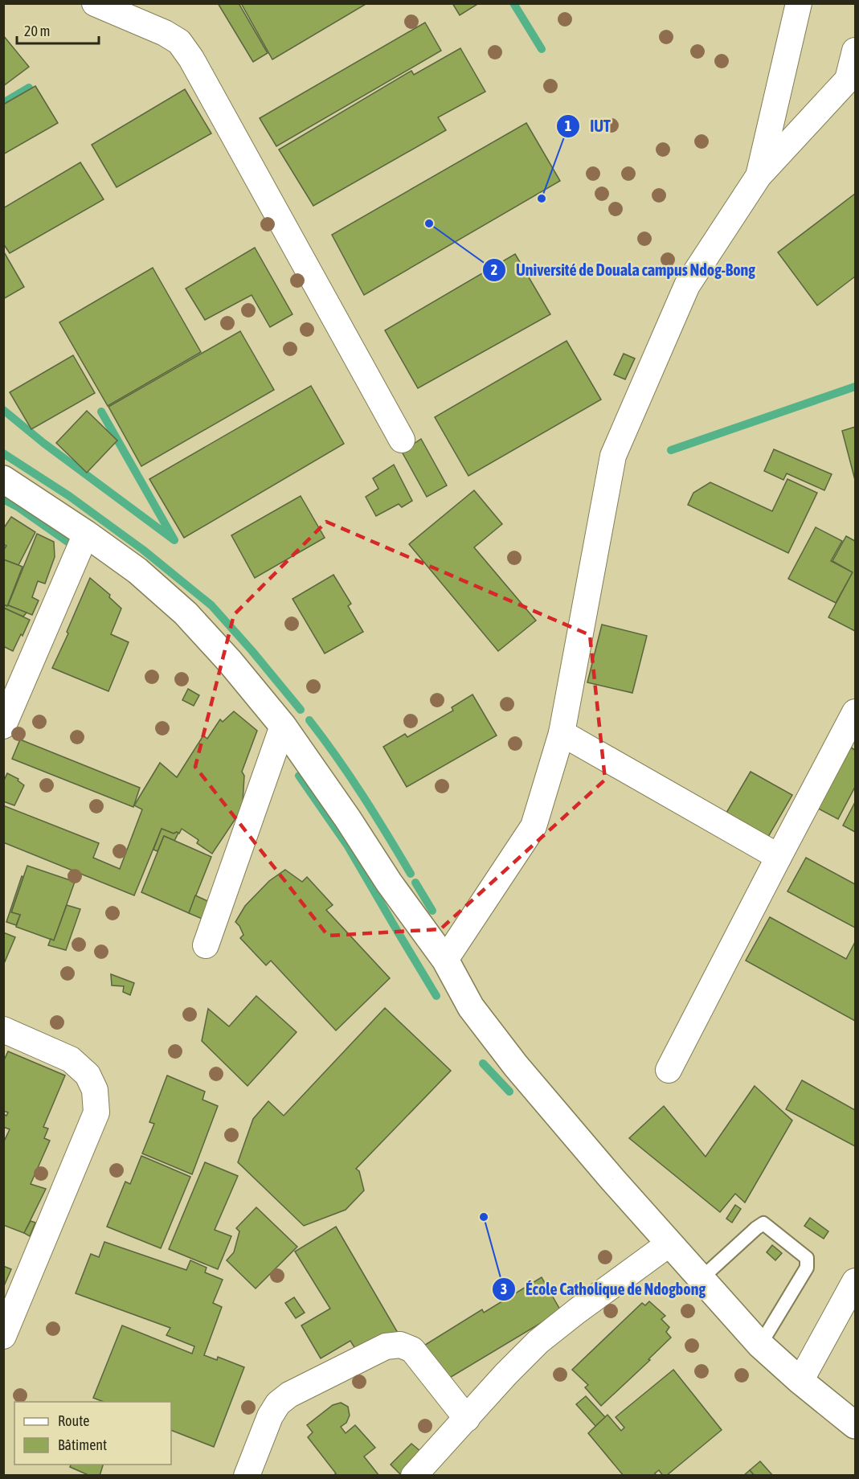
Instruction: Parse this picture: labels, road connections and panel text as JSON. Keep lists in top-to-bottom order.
{
  "places": ["IUT", "Université de Douala campus Ndog-Bong", "École Catholique de Ndogbong"],
  "legend": ["Route", "Bâtiment"],
  "scale_bar": "20 m"
}
